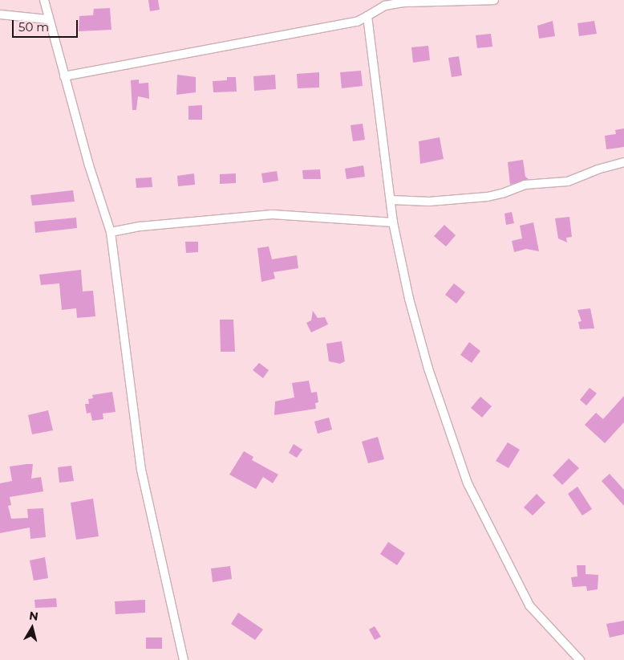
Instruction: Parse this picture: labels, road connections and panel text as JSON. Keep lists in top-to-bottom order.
{
  "scale_bar": "50 m",
  "north": "top"
}
